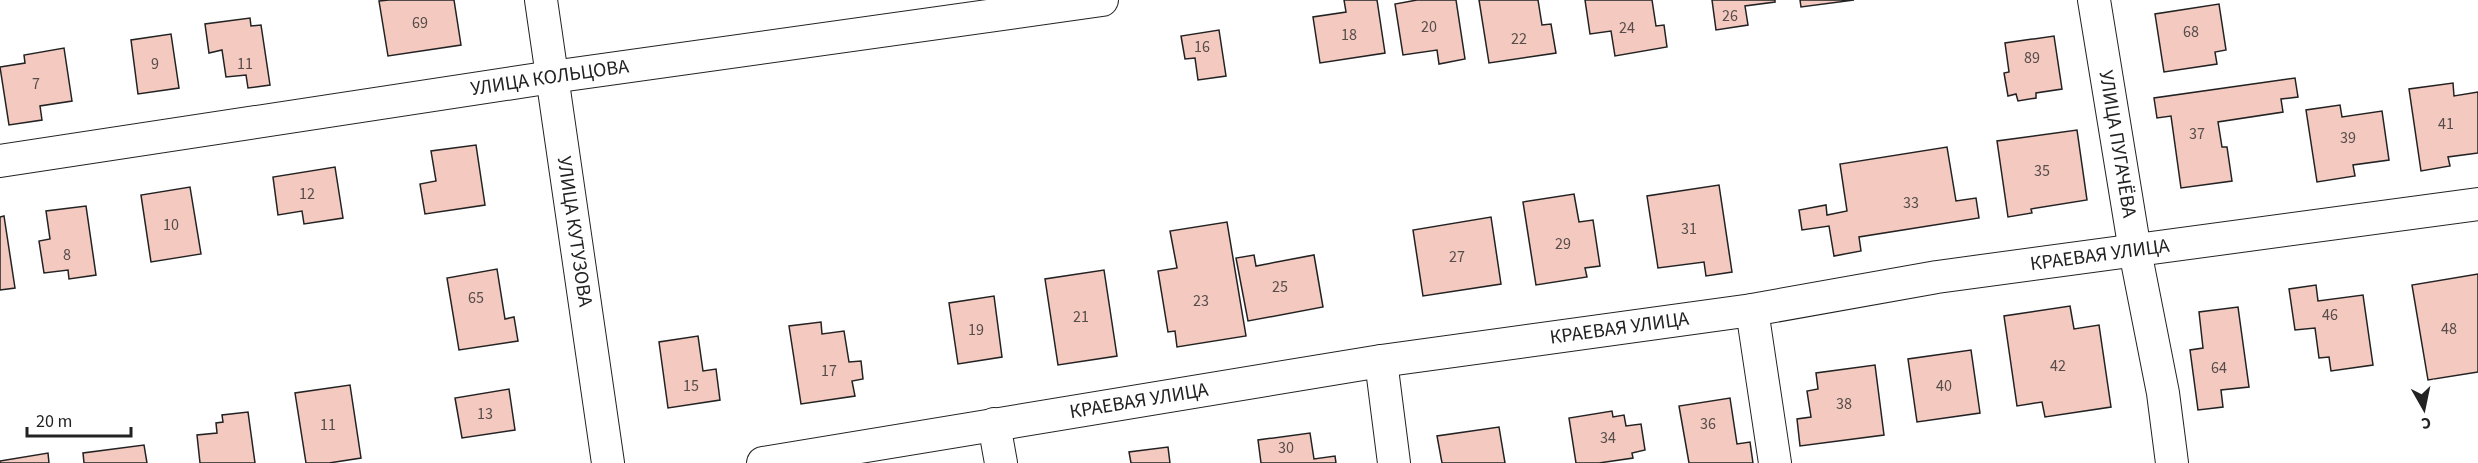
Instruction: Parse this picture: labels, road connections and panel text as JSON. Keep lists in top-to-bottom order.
{
  "streets": {
    "street": [
      "УЛИЦА КОЛЬЦОВА",
      "УЛИЦА ПУГАЧЁВА",
      "УЛИЦА КУТУЗОВА",
      "КРАЕВАЯ УЛИЦА"
    ]
  },
  "crossings": [
    ["УЛИЦА КОЛЬЦОВА", "УЛИЦА КУТУЗОВА"],
    ["УЛИЦА ПУГАЧЁВА", "КРАЕВАЯ УЛИЦА"]
  ],
  "house_numbers": [
    "26",
    "69",
    "20",
    "24",
    "68",
    "18",
    "22",
    "16",
    "89",
    "9",
    "11",
    "7",
    "41",
    "37",
    "39",
    "35",
    "12",
    "33",
    "10",
    "31",
    "29",
    "8",
    "27",
    "25",
    "65",
    "23",
    "46",
    "21",
    "48",
    "19",
    "42",
    "64",
    "17",
    "15",
    "40",
    "38",
    "13",
    "36",
    "11",
    "34",
    "30"
  ],
  "scale_bar": "20 m",
  "north": "bottom"
}
